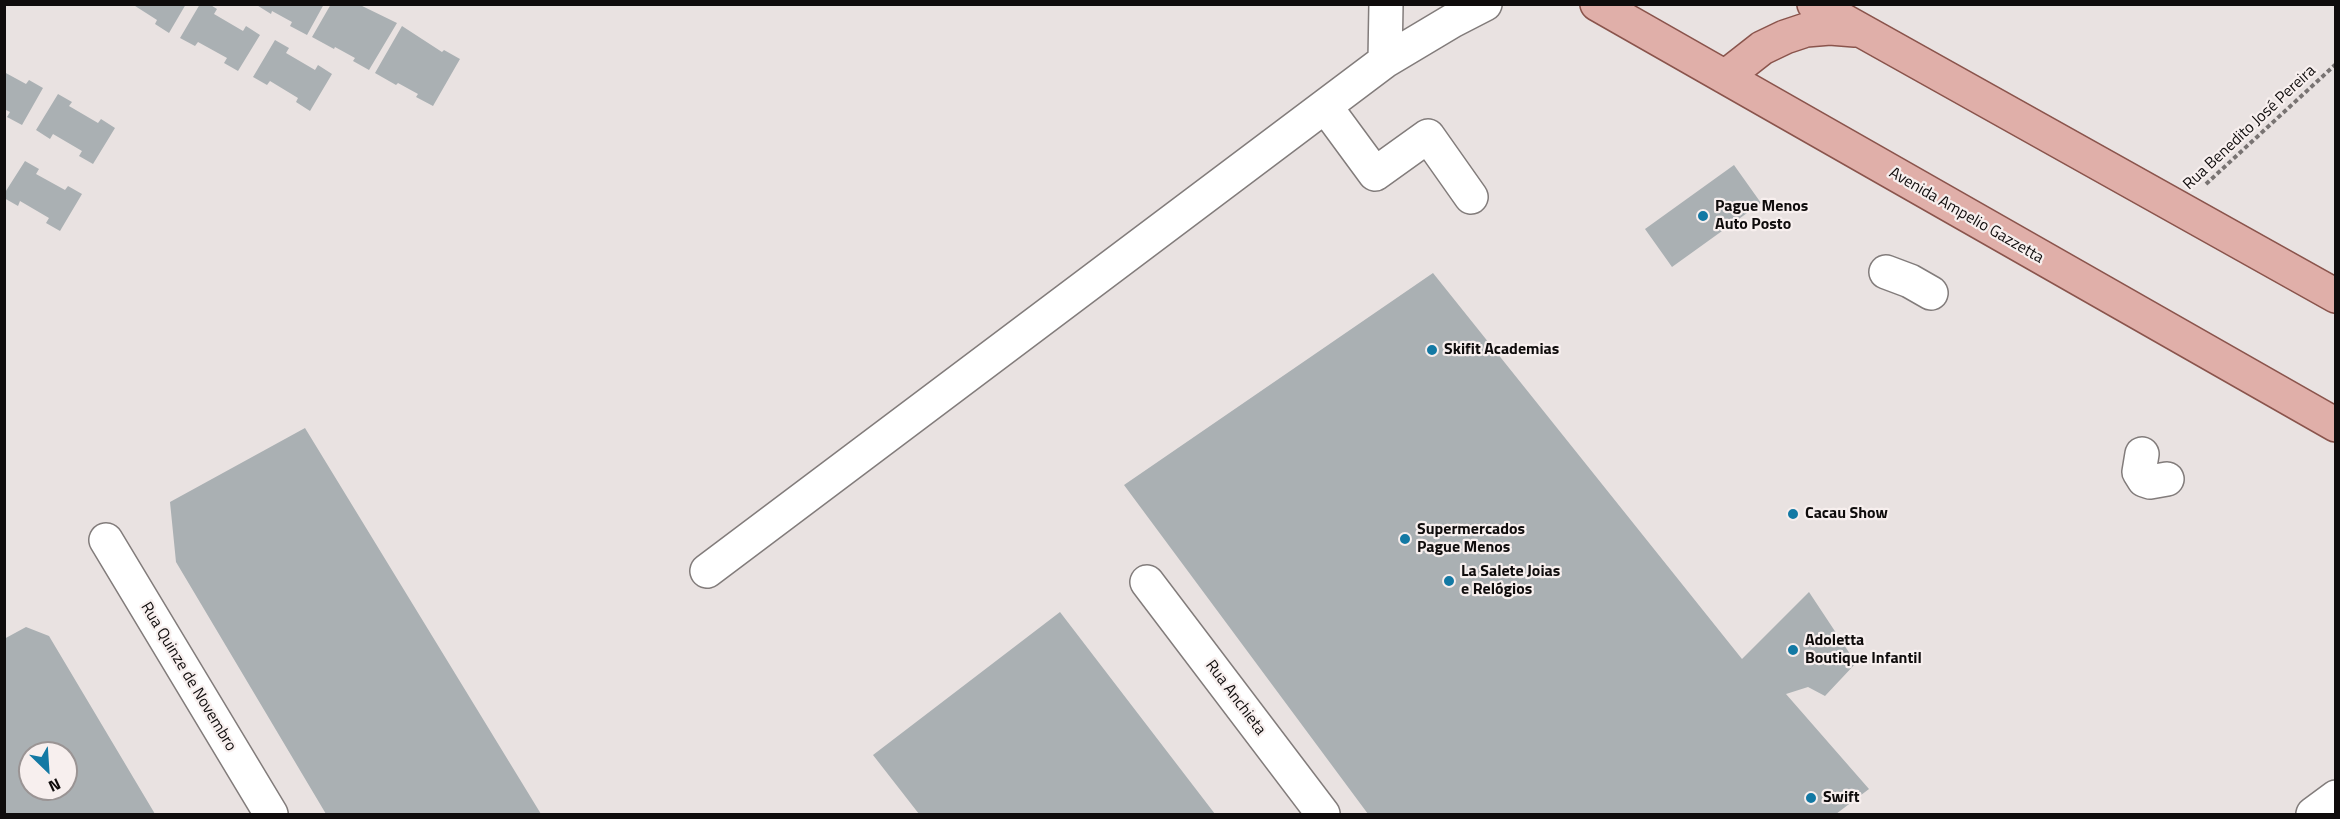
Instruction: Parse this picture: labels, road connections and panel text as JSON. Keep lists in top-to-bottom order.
{
  "streets": {
    "main road": ["Avenida Ampelio Gazzetta"],
    "street": ["Rua Quinze de Novembro", "Rua Anchieta"],
    "path": ["Rua Benedito José Pereira"]
  },
  "places": [
    "Pague Menos Auto Posto",
    "Skifit Academias",
    "Cacau Show",
    "Supermercados Pague Menos",
    "La Salete Joias e Relógios",
    "Adoletta Boutique Infantil",
    "Swift"
  ],
  "north": "bottom right"
}
